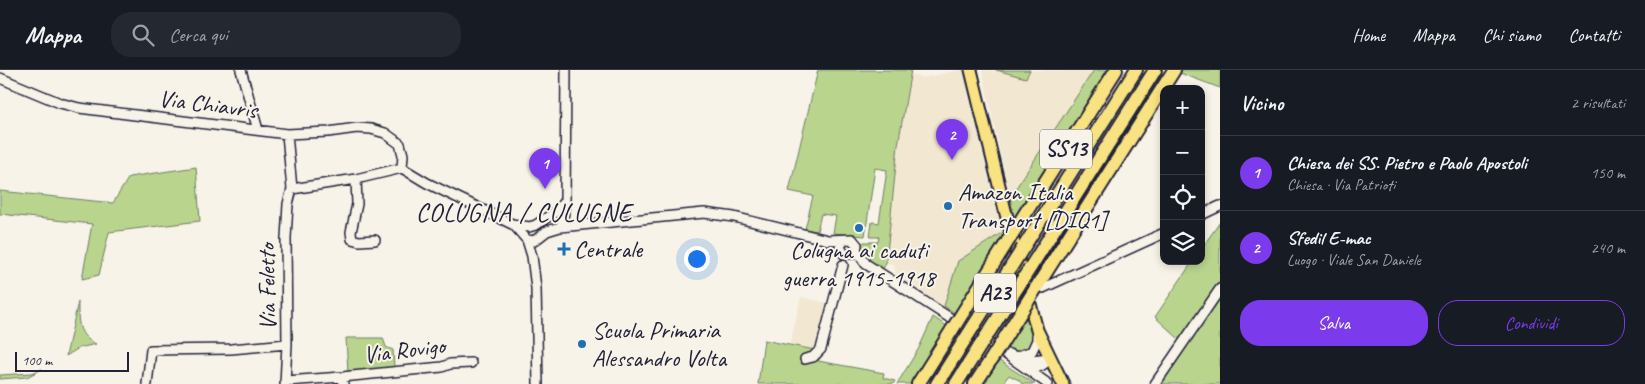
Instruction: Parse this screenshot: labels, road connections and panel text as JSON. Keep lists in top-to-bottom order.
{
  "streets": {
    "highway": ["SS13", "A23"],
    "street": ["Via Chiavris", "Via Feletto", "Via Rovigo"]
  },
  "crossings": [
    ["Via Chiavris", "Via Feletto"],
    ["Via Feletto", "Via Rovigo"]
  ],
  "districts": ["COLUGNA / CULUGNE"],
  "places": {
    "other": ["Amazon Italia Transport [DIQ1]", "Colugna ai caduti guerra 1915-1918", "Scuola Primaria Alessandro Volta"],
    "health": ["Centrale"]
  },
  "scale_bar": "100 m",
  "page": {
    "header": "Mappa",
    "search": "Cerca qui",
    "nav": [
      "Home",
      "Mappa",
      "Chi siamo",
      "Contatti"
    ],
    "heading": ["Vicino", "2 risultati"],
    "map_buttons": ["+", "−"],
    "pins": ["2", "1"],
    "list": [
      {
        "mark": "1",
        "name": "Chiesa dei SS. Pietro e Paolo Apostoli",
        "note": "Chiesa · Via Patrioti",
        "value": "150 m"
      },
      {
        "mark": "2",
        "name": "Sfedil E-mac",
        "note": "Luogo · Viale San Daniele",
        "value": "240 m"
      }
    ],
    "buttons": ["Salva", "Condividi"],
    "scale": "100 m"
  }
}
